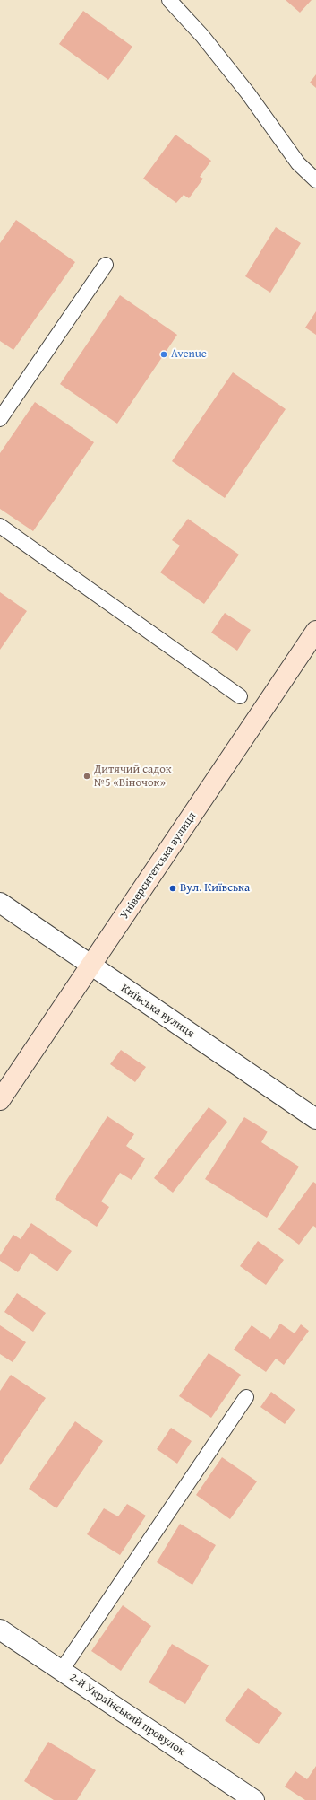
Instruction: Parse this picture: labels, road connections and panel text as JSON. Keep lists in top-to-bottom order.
{
  "streets": {
    "main road": ["Університетська вулиця"],
    "street": ["Київська вулиця", "2-й Український провулок"]
  },
  "crossings": [
    ["Університетська вулиця", "Київська вулиця"]
  ],
  "places": ["Avenue", "Дитячий садок №5 «Віночок»", "Вул. Київська"]
}
